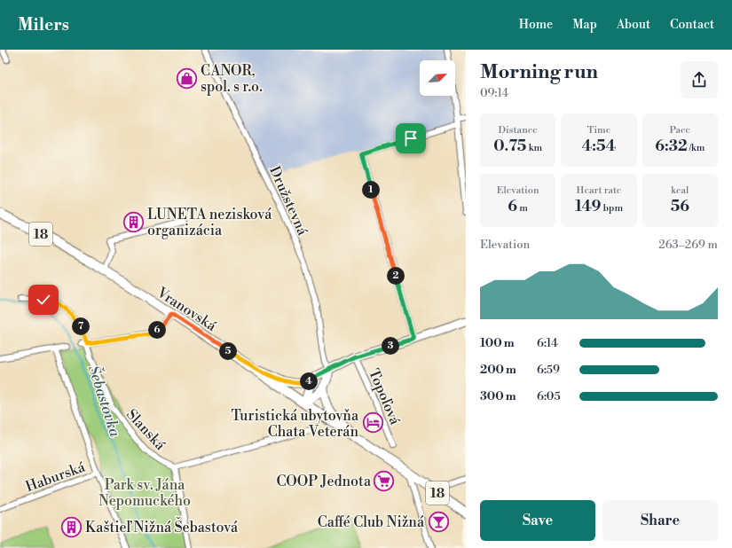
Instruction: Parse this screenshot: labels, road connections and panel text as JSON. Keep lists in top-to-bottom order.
{
  "streets": {
    "main road": ["18", "Vranovská"],
    "street": [
      "Družstevná",
      "Topoľová",
      "Slanská",
      "Haburská"
    ]
  },
  "water": ["Šebastovka"],
  "parks": ["Park sv. Jána Nepomuckého"],
  "places": {
    "shop": ["CANOR, spol. s r.o."],
    "building": ["LUNETA nezisková organizácia", "Kaštieľ Nižná Šebastová"],
    "hotel": ["Turistická ubytovňa Chata Veterán"],
    "supermarket": ["COOP Jednota"],
    "bar": ["Caffé Club Nižná"]
  },
  "north": "top right",
  "page": {
    "header": "Milers",
    "nav": [
      "Home",
      "Map",
      "About",
      "Contact"
    ],
    "heading": ["Morning run", "09:14"],
    "stats": [
      ["Distance", "0.75 km"],
      ["Time", "4:54"],
      ["Pace", "6:32 /km"],
      ["Elevation", "6 m"],
      ["Heart rate", "149 bpm"],
      ["kcal", "56"]
    ],
    "pins": [
      "1",
      "2",
      "7",
      "6",
      "3",
      "5",
      "4"
    ],
    "chart": ["Elevation", "263–269 m"],
    "list": [
      {
        "name": "100 m",
        "note": "6:14"
      },
      {
        "name": "200 m",
        "note": "6:59"
      },
      {
        "name": "300 m",
        "note": "6:05"
      }
    ],
    "buttons": ["Save", "Share"]
  }
}
